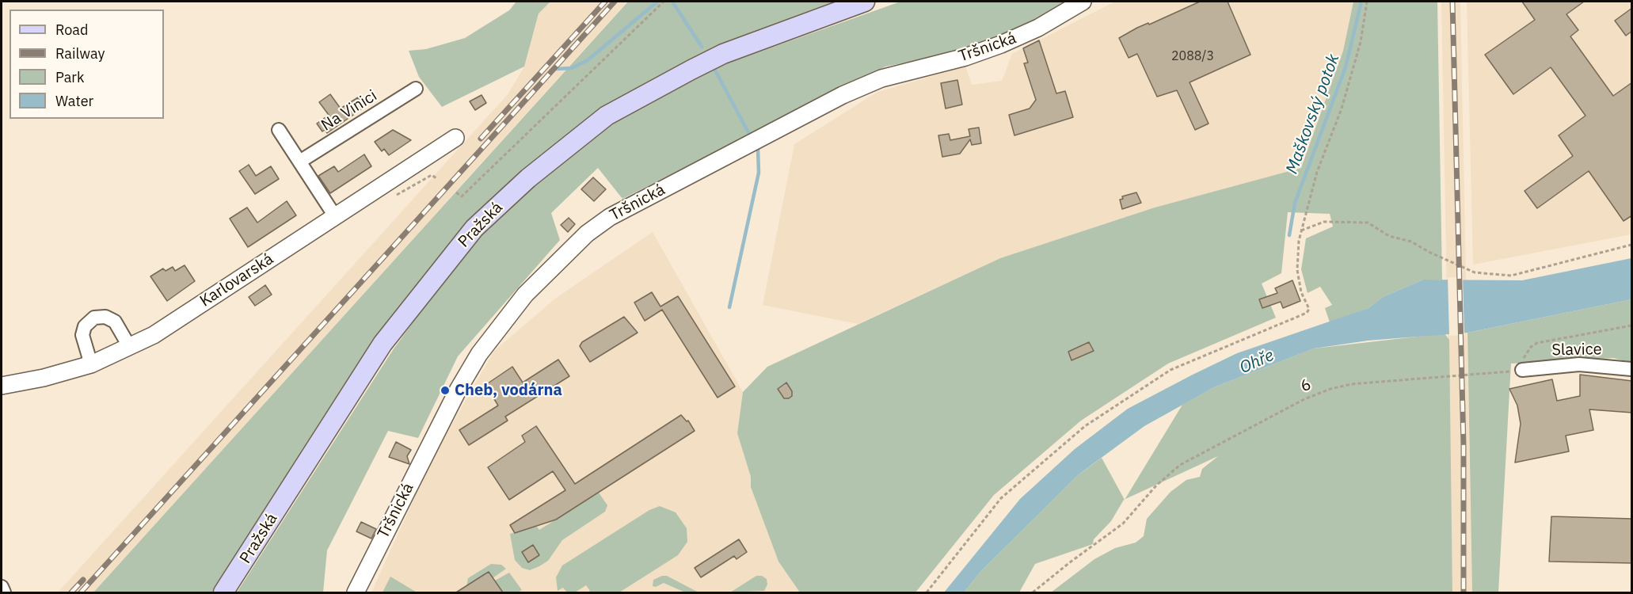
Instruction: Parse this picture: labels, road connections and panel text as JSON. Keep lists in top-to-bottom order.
{
  "streets": {
    "main road": ["Pražská"],
    "street": [
      "Tršnická",
      "Na Vinici",
      "Karlovarská",
      "Slavice"
    ],
    "path": ["6"]
  },
  "crossings": [
    ["Slavice", "6"]
  ],
  "water": ["Maškovský potok", "Ohře"],
  "places": ["Cheb, vodárna"],
  "house_numbers": ["2088/3"],
  "legend": [
    "Road",
    "Railway",
    "Park",
    "Water"
  ]
}
